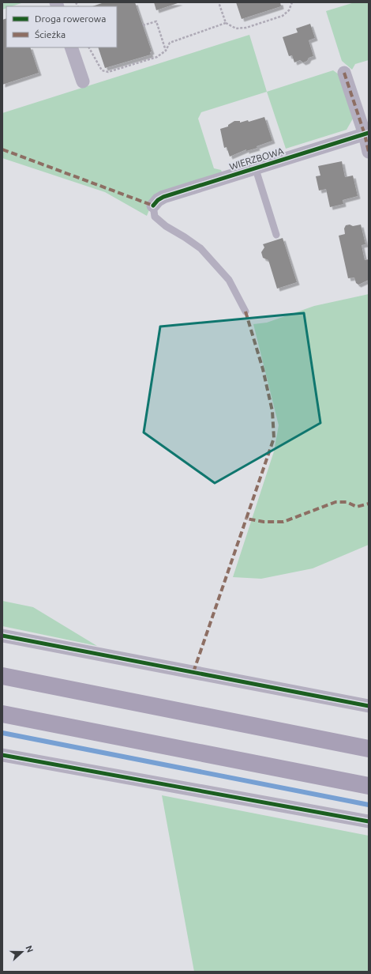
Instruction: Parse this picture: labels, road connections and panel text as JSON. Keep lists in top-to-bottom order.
{
  "streets": {
    "street": ["WIERZBOWA"]
  },
  "legend": ["Droga rowerowa", "Ścieżka"],
  "north": "right"
}
